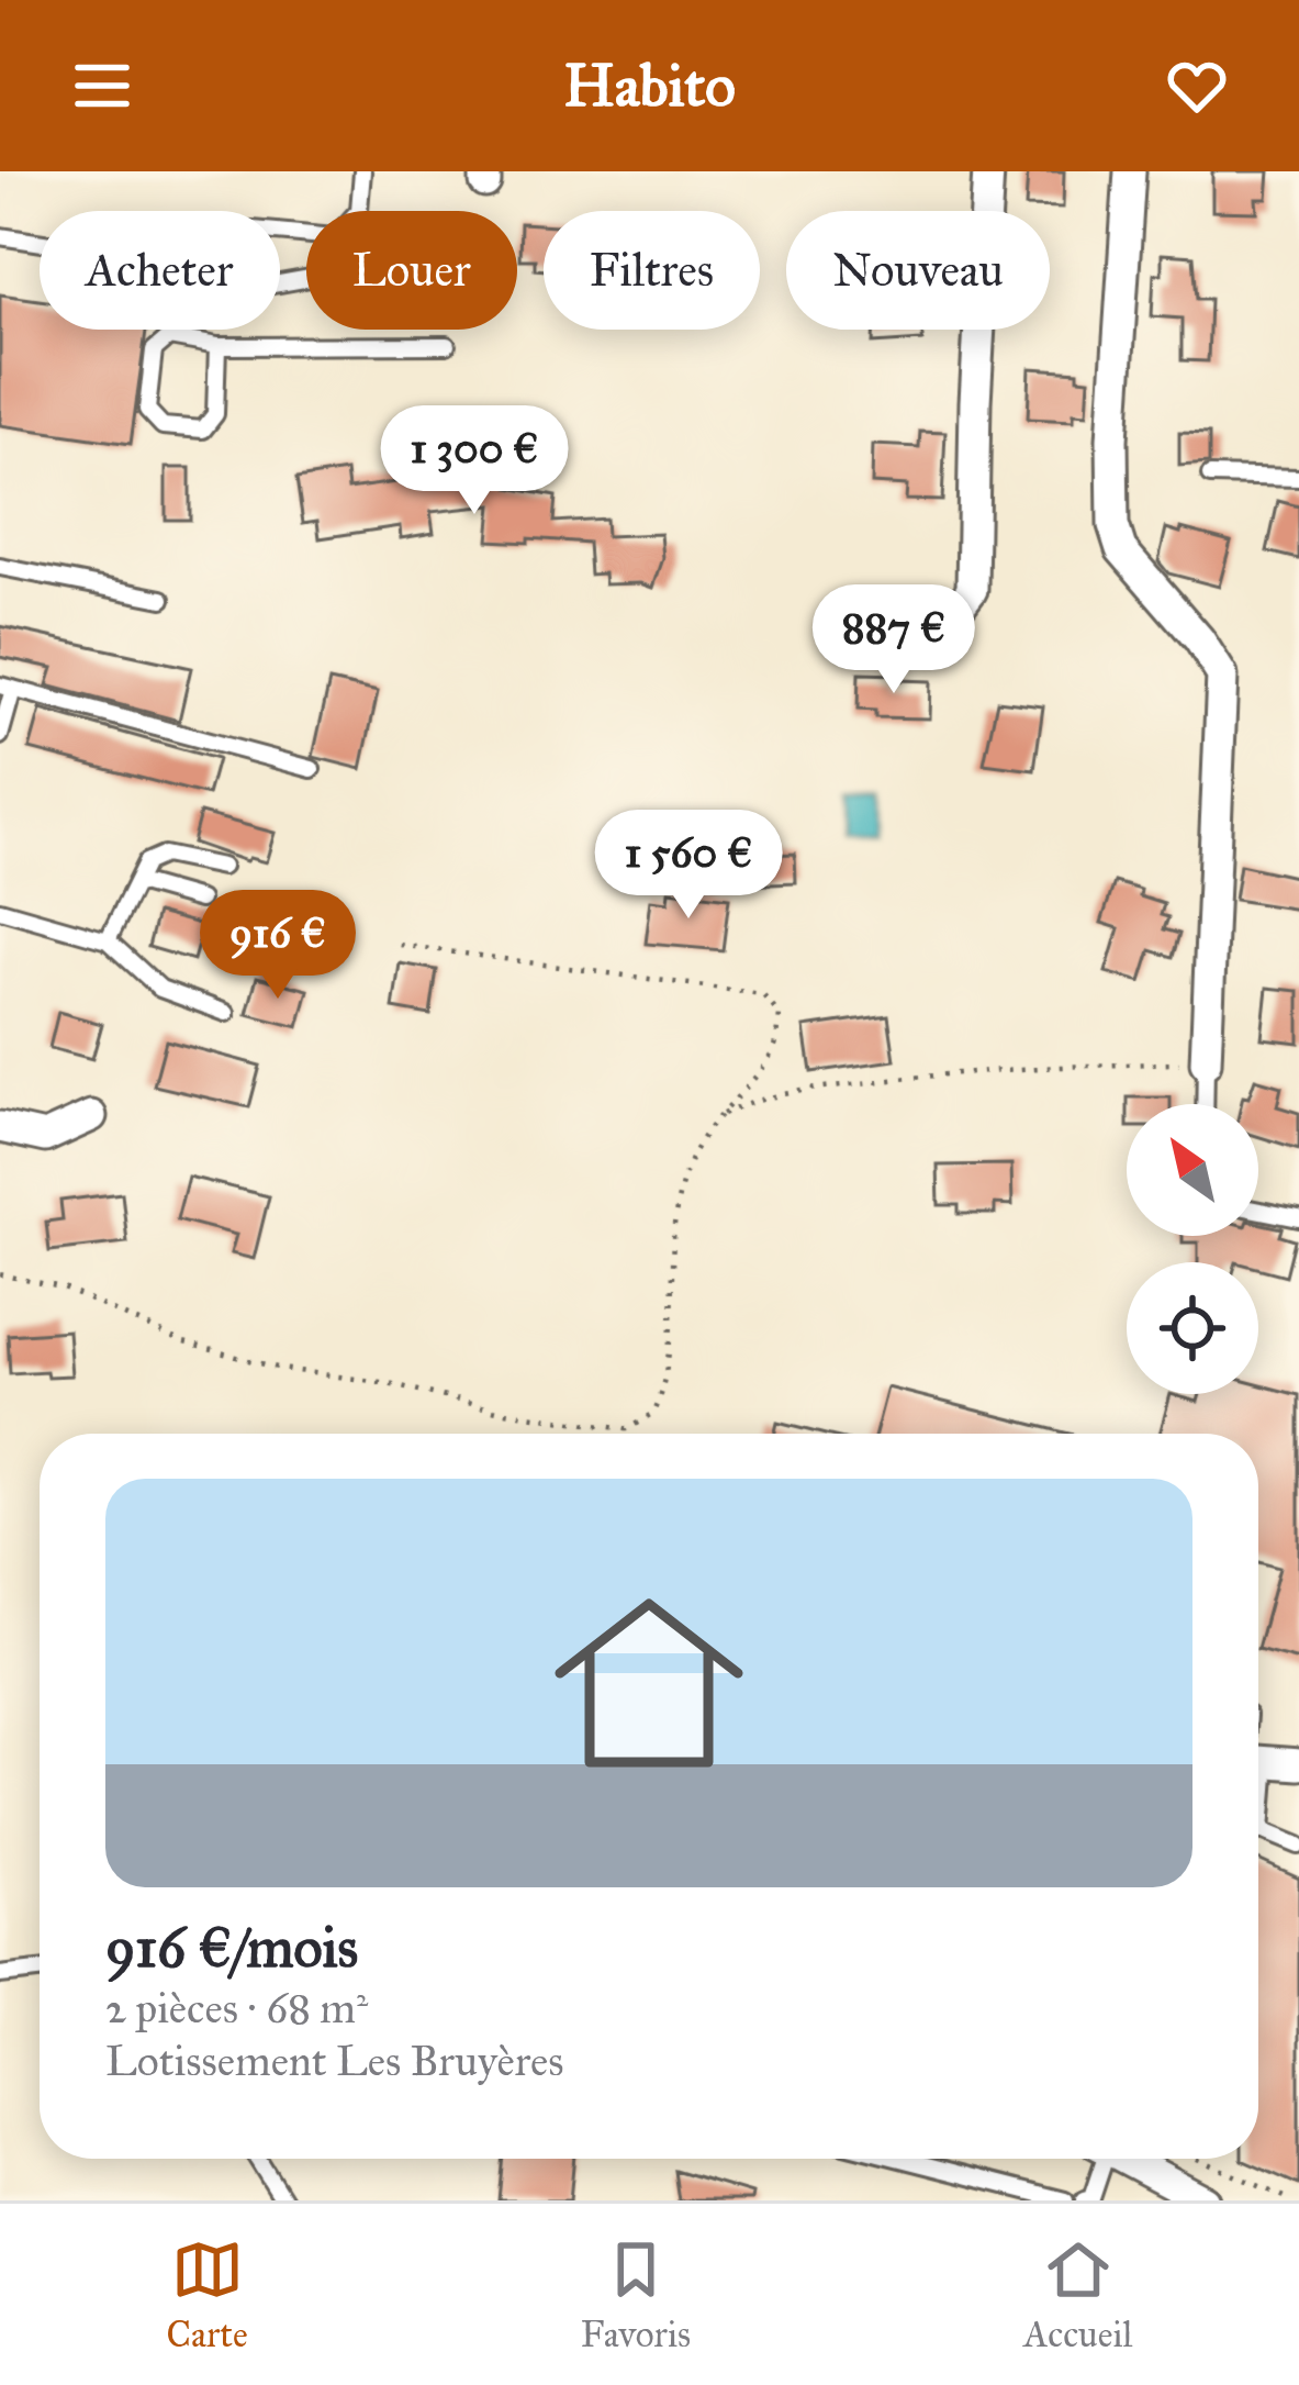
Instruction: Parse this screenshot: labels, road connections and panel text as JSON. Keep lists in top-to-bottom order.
{
  "north": "top left",
  "page": {
    "header": "Habito",
    "chip": [
      "Acheter",
      "Louer",
      "Filtres",
      "Nouveau"
    ],
    "price": [
      "1 300 €",
      "887 €",
      "1 560 €",
      "916 €"
    ],
    "list": [
      {
        "name": "916 €/mois",
        "note": "2 pièces · 68 m² · Lotissement Les Bruyères"
      }
    ],
    "tabs": ["Carte", "Favoris", "Accueil"]
  }
}
